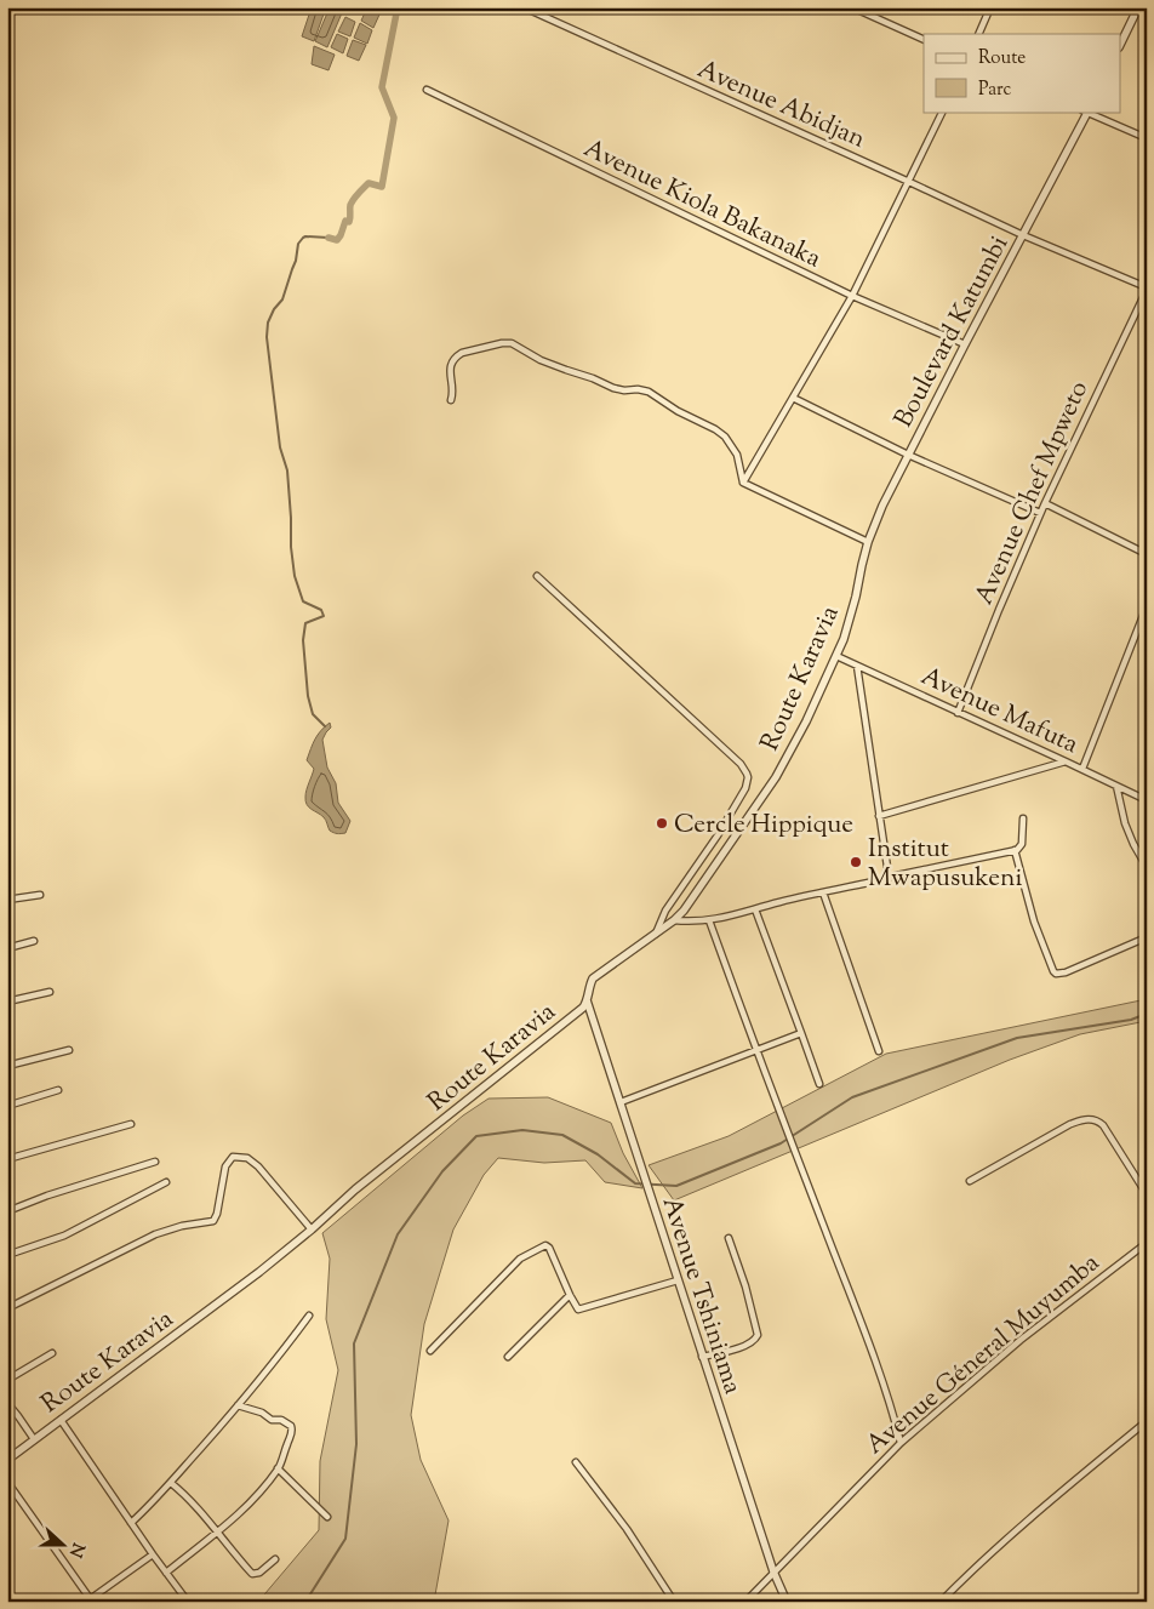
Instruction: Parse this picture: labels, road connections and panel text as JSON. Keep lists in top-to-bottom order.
{
  "streets": {
    "street": [
      "Avenue Abidjan",
      "Avenue Kiola Bakanaka",
      "Boulevard Katumbi",
      "Avenue Chef Mpweto",
      "Route Karavia",
      "Avenue Mafuta",
      "Avenue Tshiniama",
      "Avenue Géneral Muyumba"
    ]
  },
  "crossings": [
    ["Avenue Abidjan", "Boulevard Katumbi"],
    ["Avenue Abidjan", "Avenue Chef Mpweto"],
    ["Avenue Kiola Bakanaka", "Boulevard Katumbi"],
    ["Boulevard Katumbi", "Route Karavia"],
    ["Avenue Chef Mpweto", "Avenue Mafuta"],
    ["Route Karavia", "Avenue Mafuta"],
    ["Route Karavia", "Avenue Tshiniama"],
    ["Avenue Tshiniama", "Avenue Géneral Muyumba"]
  ],
  "places": ["Cercle Hippique", "Institut Mwapusukeni"],
  "legend": ["Route", "Parc"],
  "north": "right"
}
